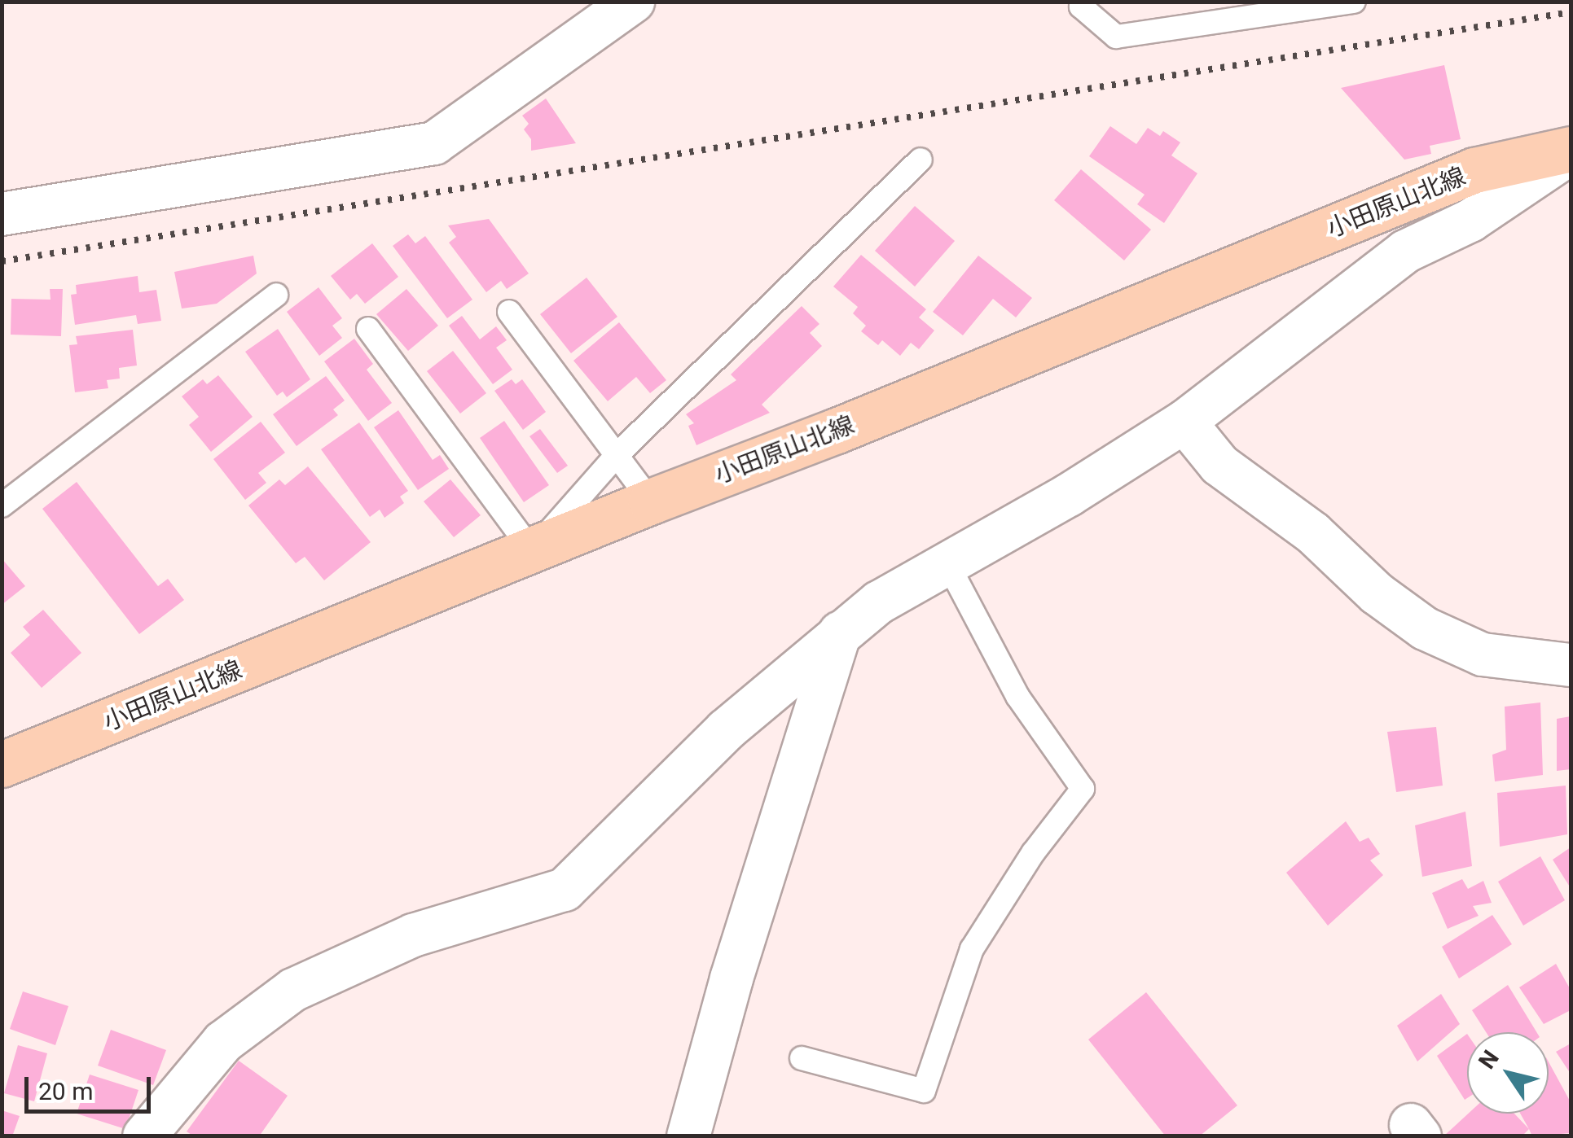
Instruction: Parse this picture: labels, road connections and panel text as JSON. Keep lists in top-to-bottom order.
{
  "streets": {
    "main road": ["小田原山北線"]
  },
  "scale_bar": "20 m",
  "north": "top left"
}
